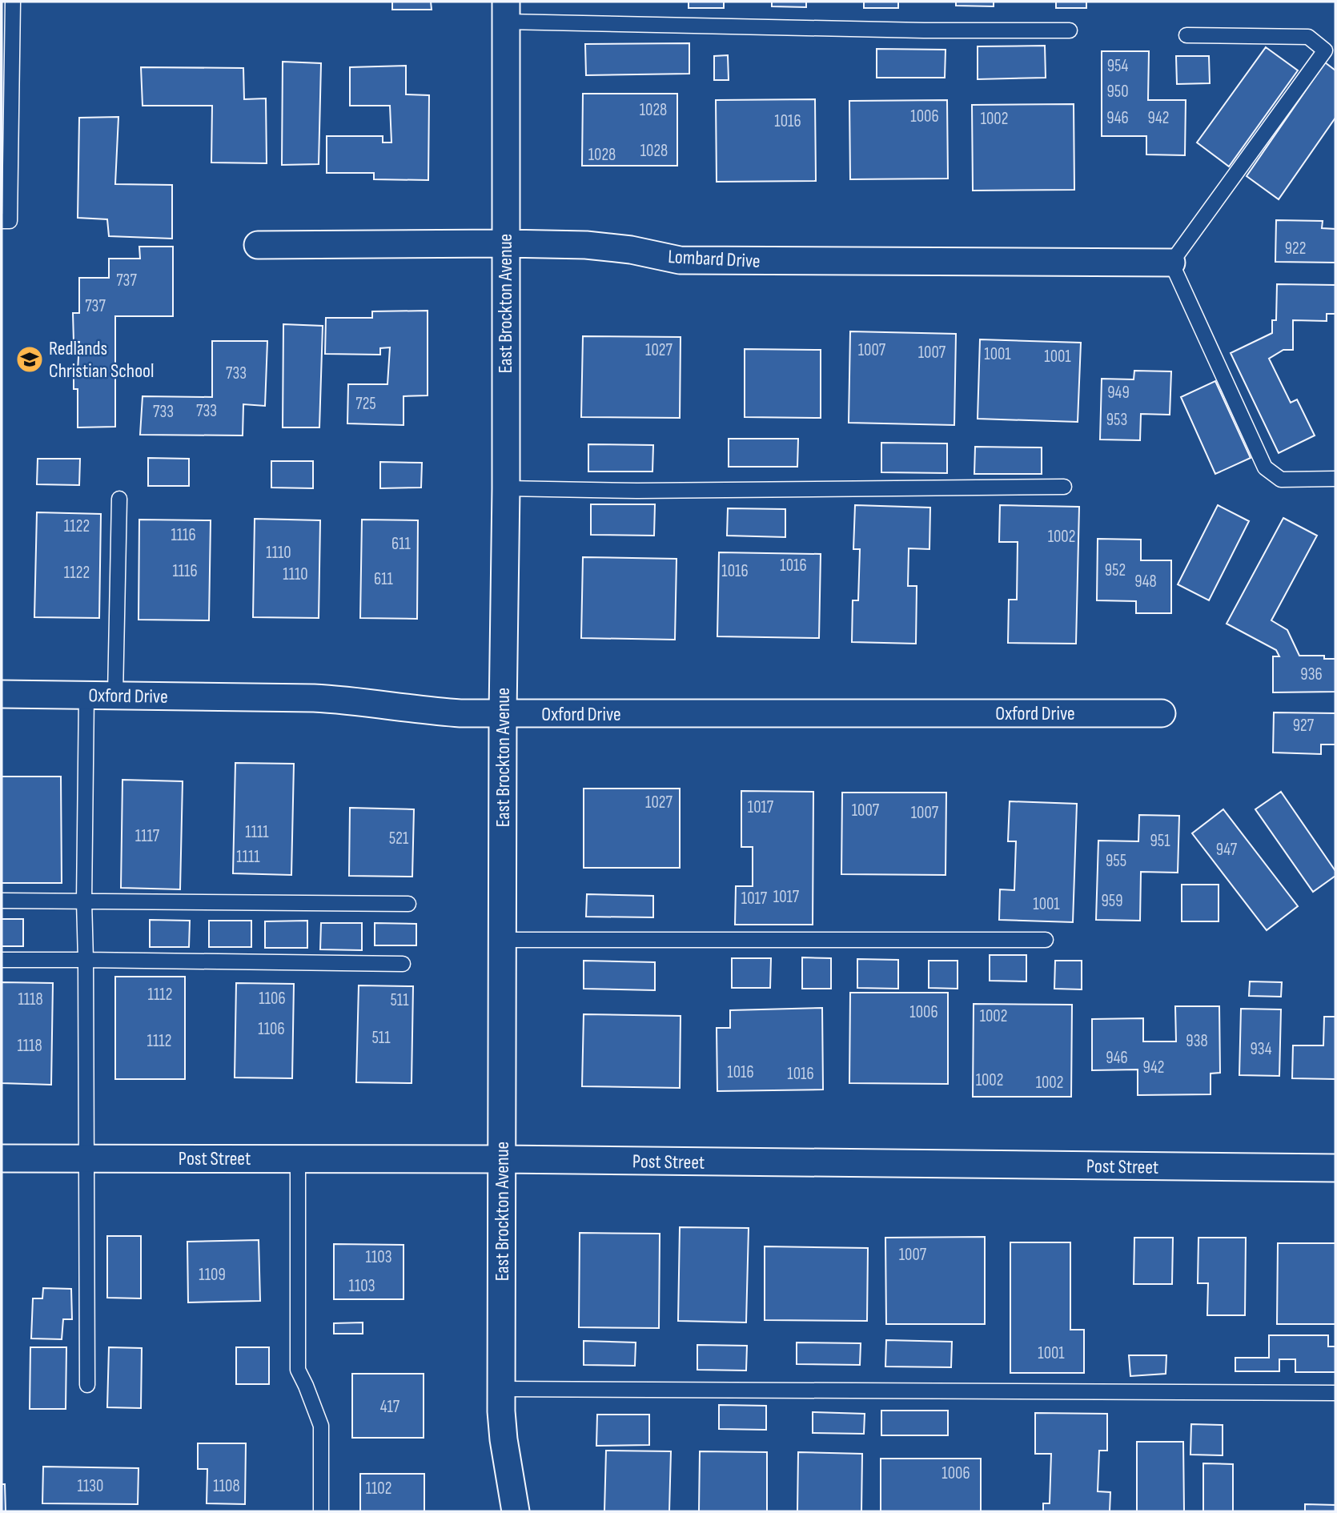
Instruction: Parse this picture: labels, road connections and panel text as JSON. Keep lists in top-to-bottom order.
{
  "streets": {
    "street": [
      "Lombard Drive",
      "East Brockton Avenue",
      "Oxford Drive",
      "Post Street"
    ]
  },
  "crossings": [
    ["Lombard Drive", "East Brockton Avenue"],
    ["East Brockton Avenue", "Oxford Drive"],
    ["East Brockton Avenue", "Post Street"]
  ],
  "places": {
    "school or university": ["Redlands Christian School"]
  },
  "house_numbers": [
    "954",
    "950",
    "1028",
    "1006",
    "946",
    "942",
    "1002",
    "1016",
    "1028",
    "1028",
    "922",
    "737",
    "737",
    "1027",
    "1007",
    "1007",
    "1001",
    "1001",
    "733",
    "949",
    "725",
    "733",
    "733",
    "953",
    "1122",
    "1116",
    "1002",
    "611",
    "1110",
    "1016",
    "952",
    "1116",
    "1016",
    "1122",
    "1110",
    "611",
    "948",
    "936",
    "927",
    "1027",
    "1017",
    "1007",
    "1007",
    "1111",
    "1117",
    "521",
    "951",
    "947",
    "1111",
    "955",
    "1017",
    "1017",
    "959",
    "1001",
    "1112",
    "1106",
    "1118",
    "511",
    "1006",
    "1002",
    "1106",
    "511",
    "1112",
    "938",
    "1118",
    "934",
    "946",
    "942",
    "1016",
    "1016",
    "1002",
    "1002",
    "1007",
    "1103",
    "1109",
    "1103",
    "1001",
    "417",
    "1006",
    "1130",
    "1108",
    "1102"
  ]
}
